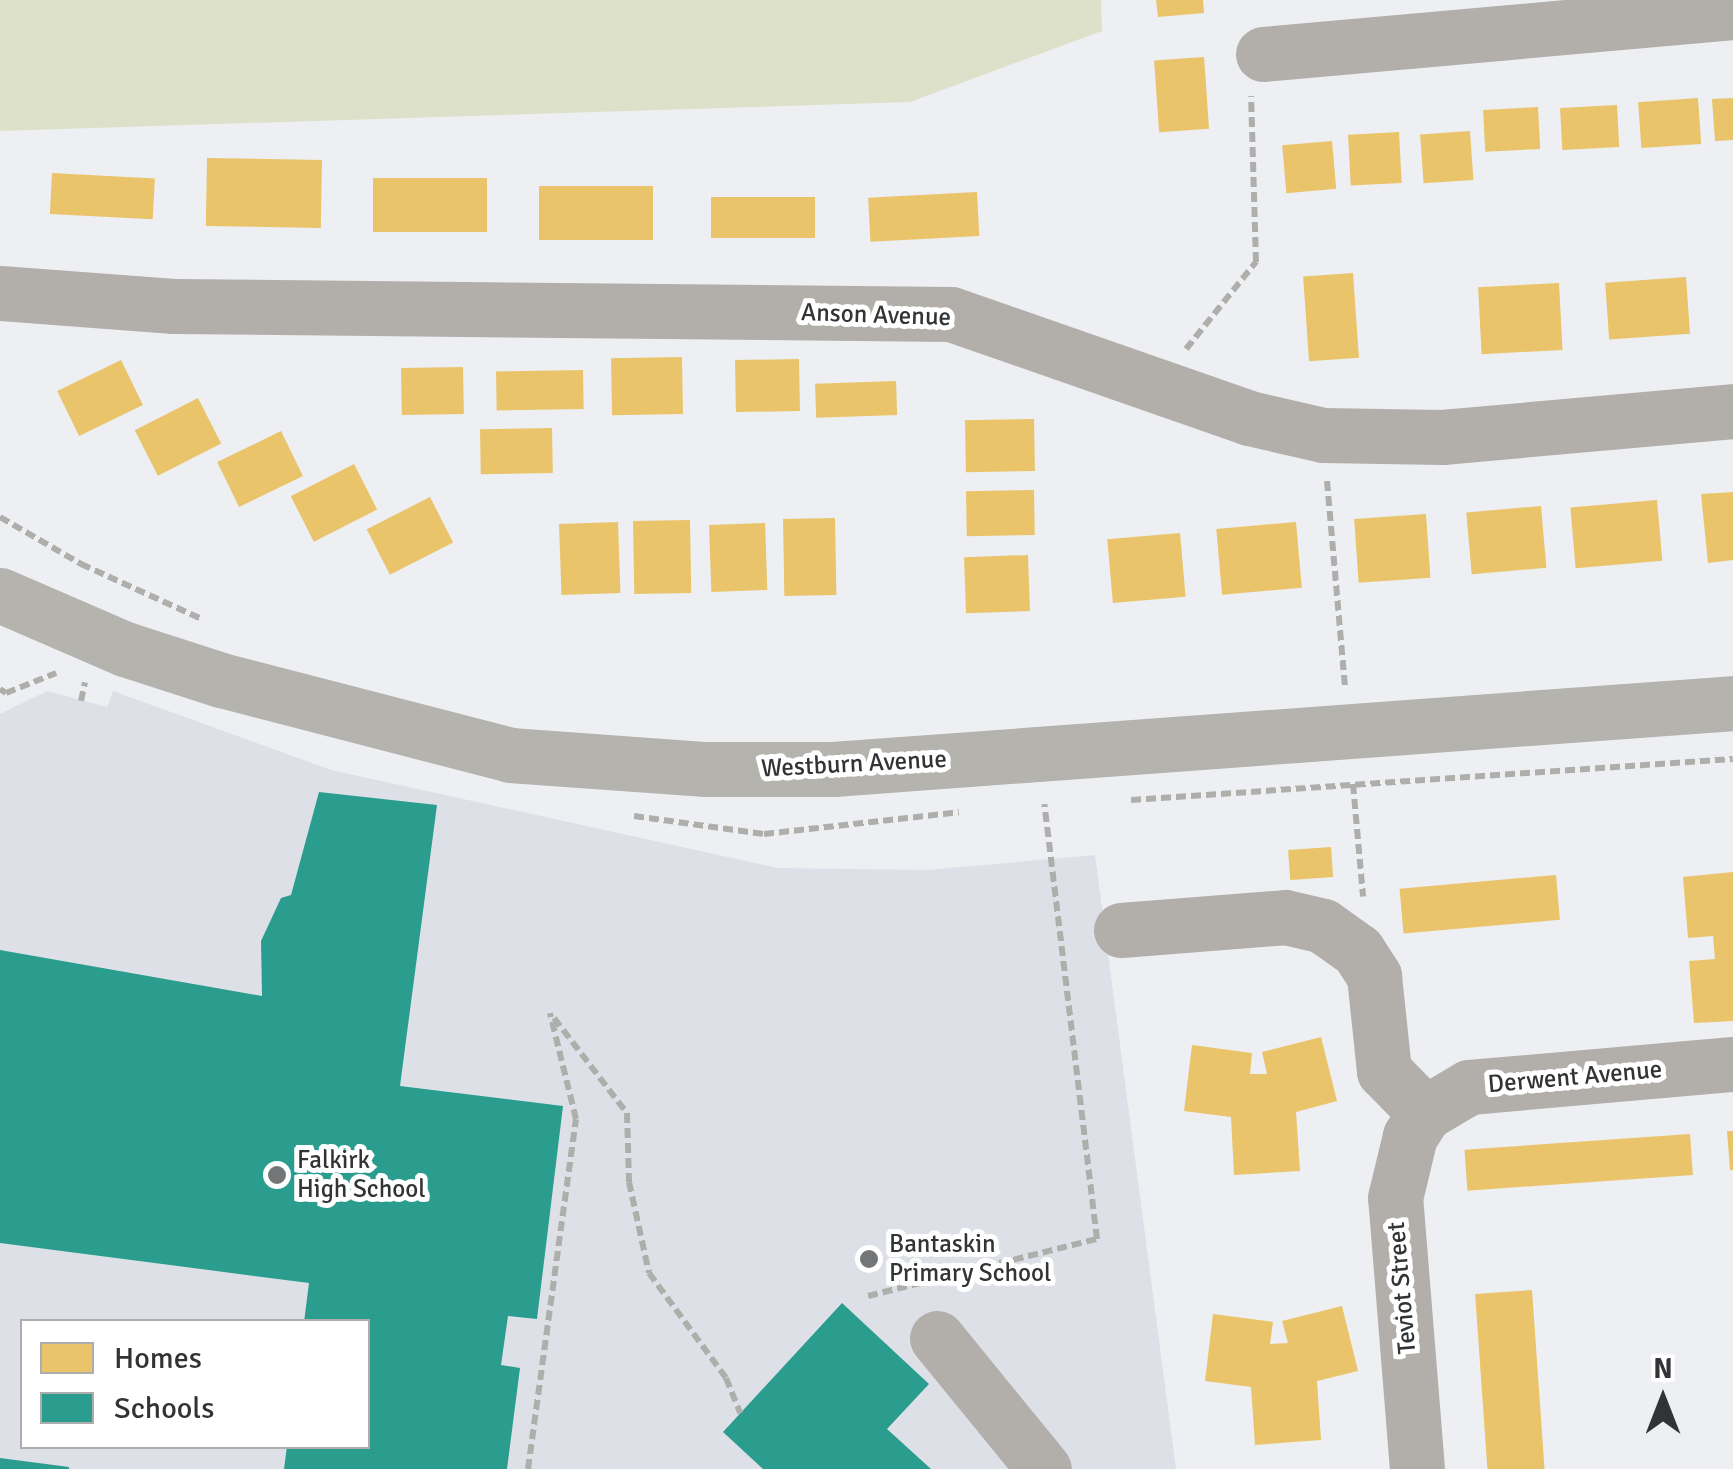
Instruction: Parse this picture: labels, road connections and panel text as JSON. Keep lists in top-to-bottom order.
{
  "streets": {
    "main road": ["Westburn Avenue"],
    "street": ["Anson Avenue", "Derwent Avenue", "Teviot Street"]
  },
  "crossings": [
    ["Derwent Avenue", "Teviot Street"]
  ],
  "places": ["Falkirk High School", "Bantaskin Primary School"],
  "legend": ["Homes", "Schools"],
  "north": "top"
}
